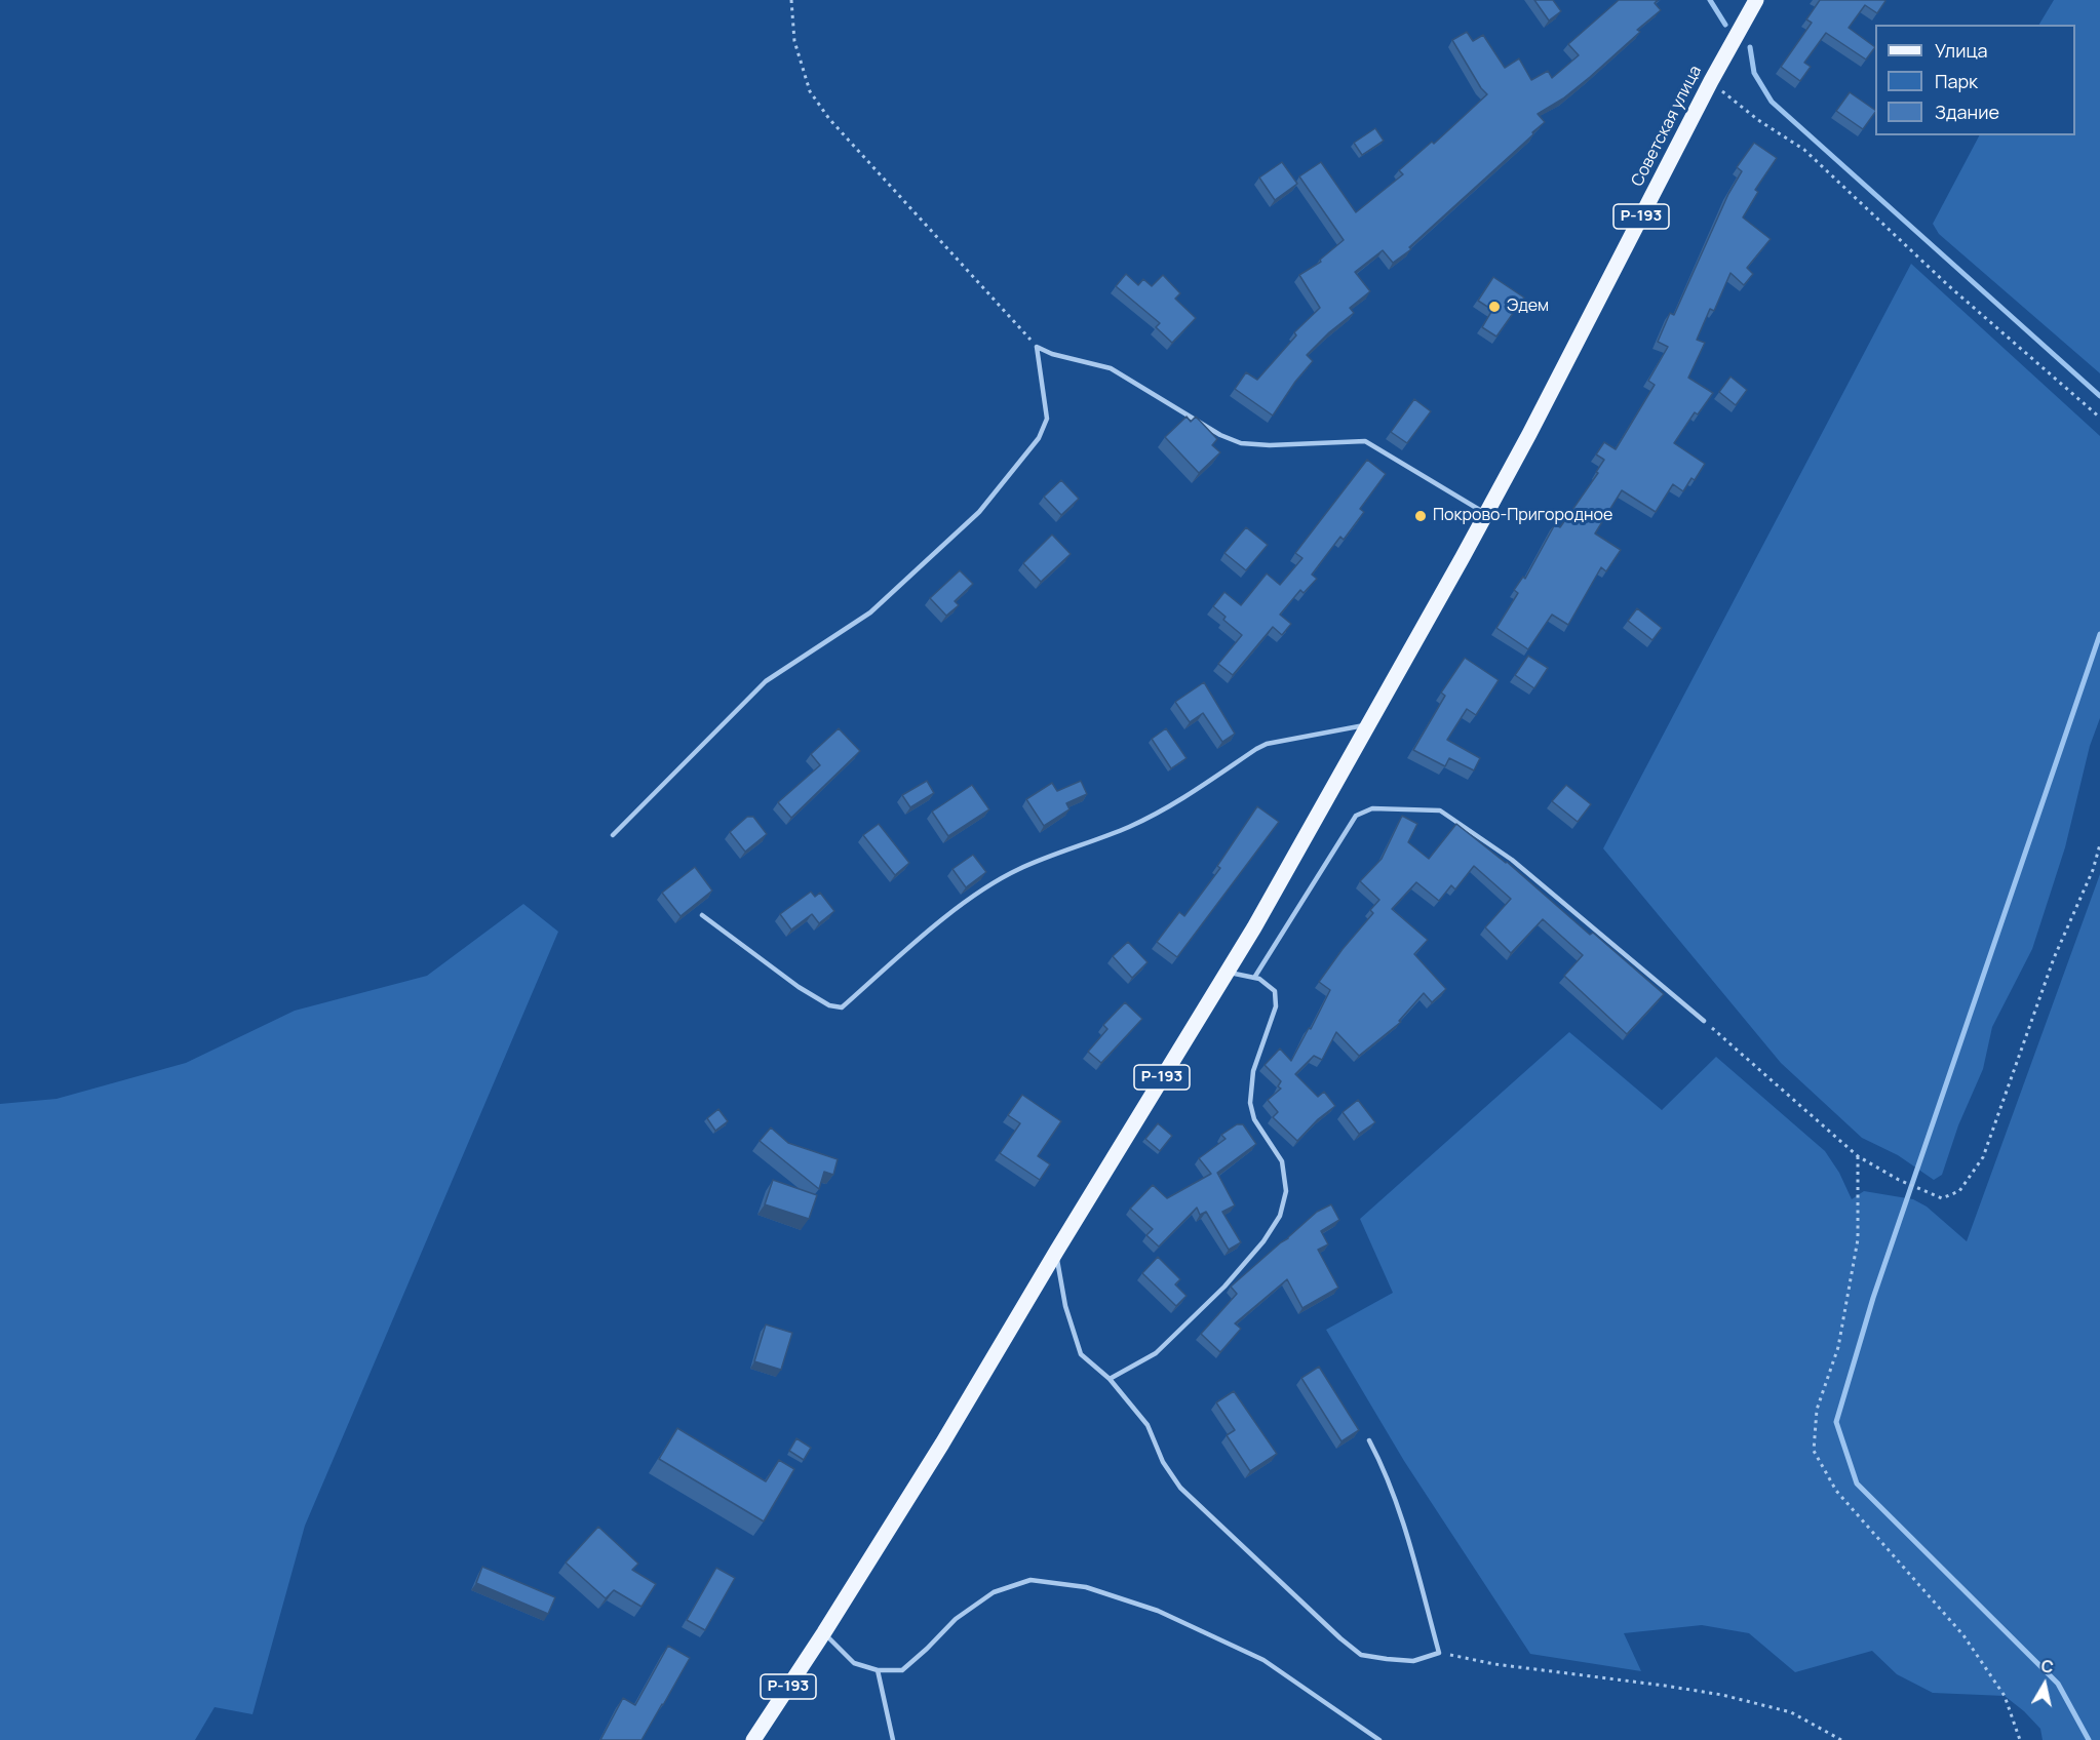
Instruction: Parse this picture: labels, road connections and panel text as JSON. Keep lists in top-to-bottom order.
{
  "streets": {
    "main road": ["Советская улица", "Р-193"]
  },
  "crossings": [
    ["Советская улица", "Р-193"]
  ],
  "places": ["Эдем", "Покрово-Пригородное"],
  "legend": ["Улица", "Парк", "Здание"],
  "north": "top"
}
